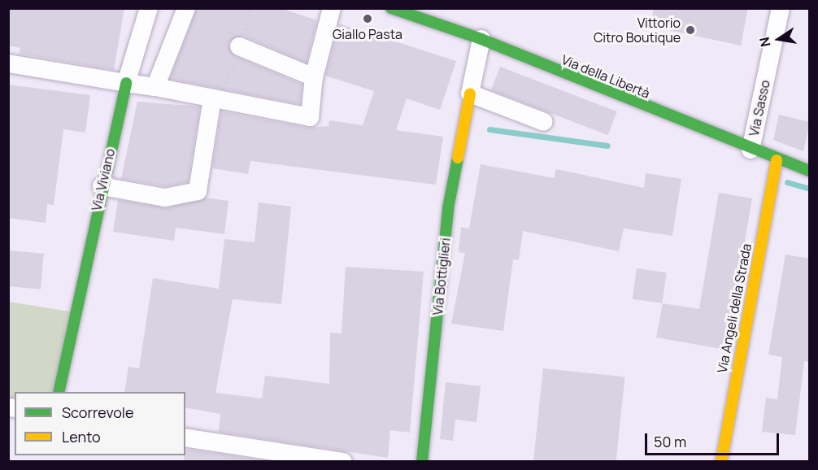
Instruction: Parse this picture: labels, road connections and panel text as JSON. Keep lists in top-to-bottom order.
{
  "streets": {
    "street": [
      "Via della Libertà",
      "Via Sasso",
      "Via Viviano",
      "Via Bottiglieri",
      "Via Angeli della Strada"
    ]
  },
  "crossings": [
    ["Via della Libertà", "Via Sasso"],
    ["Via della Libertà", "Via Bottiglieri"],
    ["Via della Libertà", "Via Angeli della Strada"]
  ],
  "places": ["Giallo Pasta", "Vittorio Citro Boutique"],
  "legend": ["Scorrevole", "Lento"],
  "scale_bar": "50 m",
  "north": "left"
}
